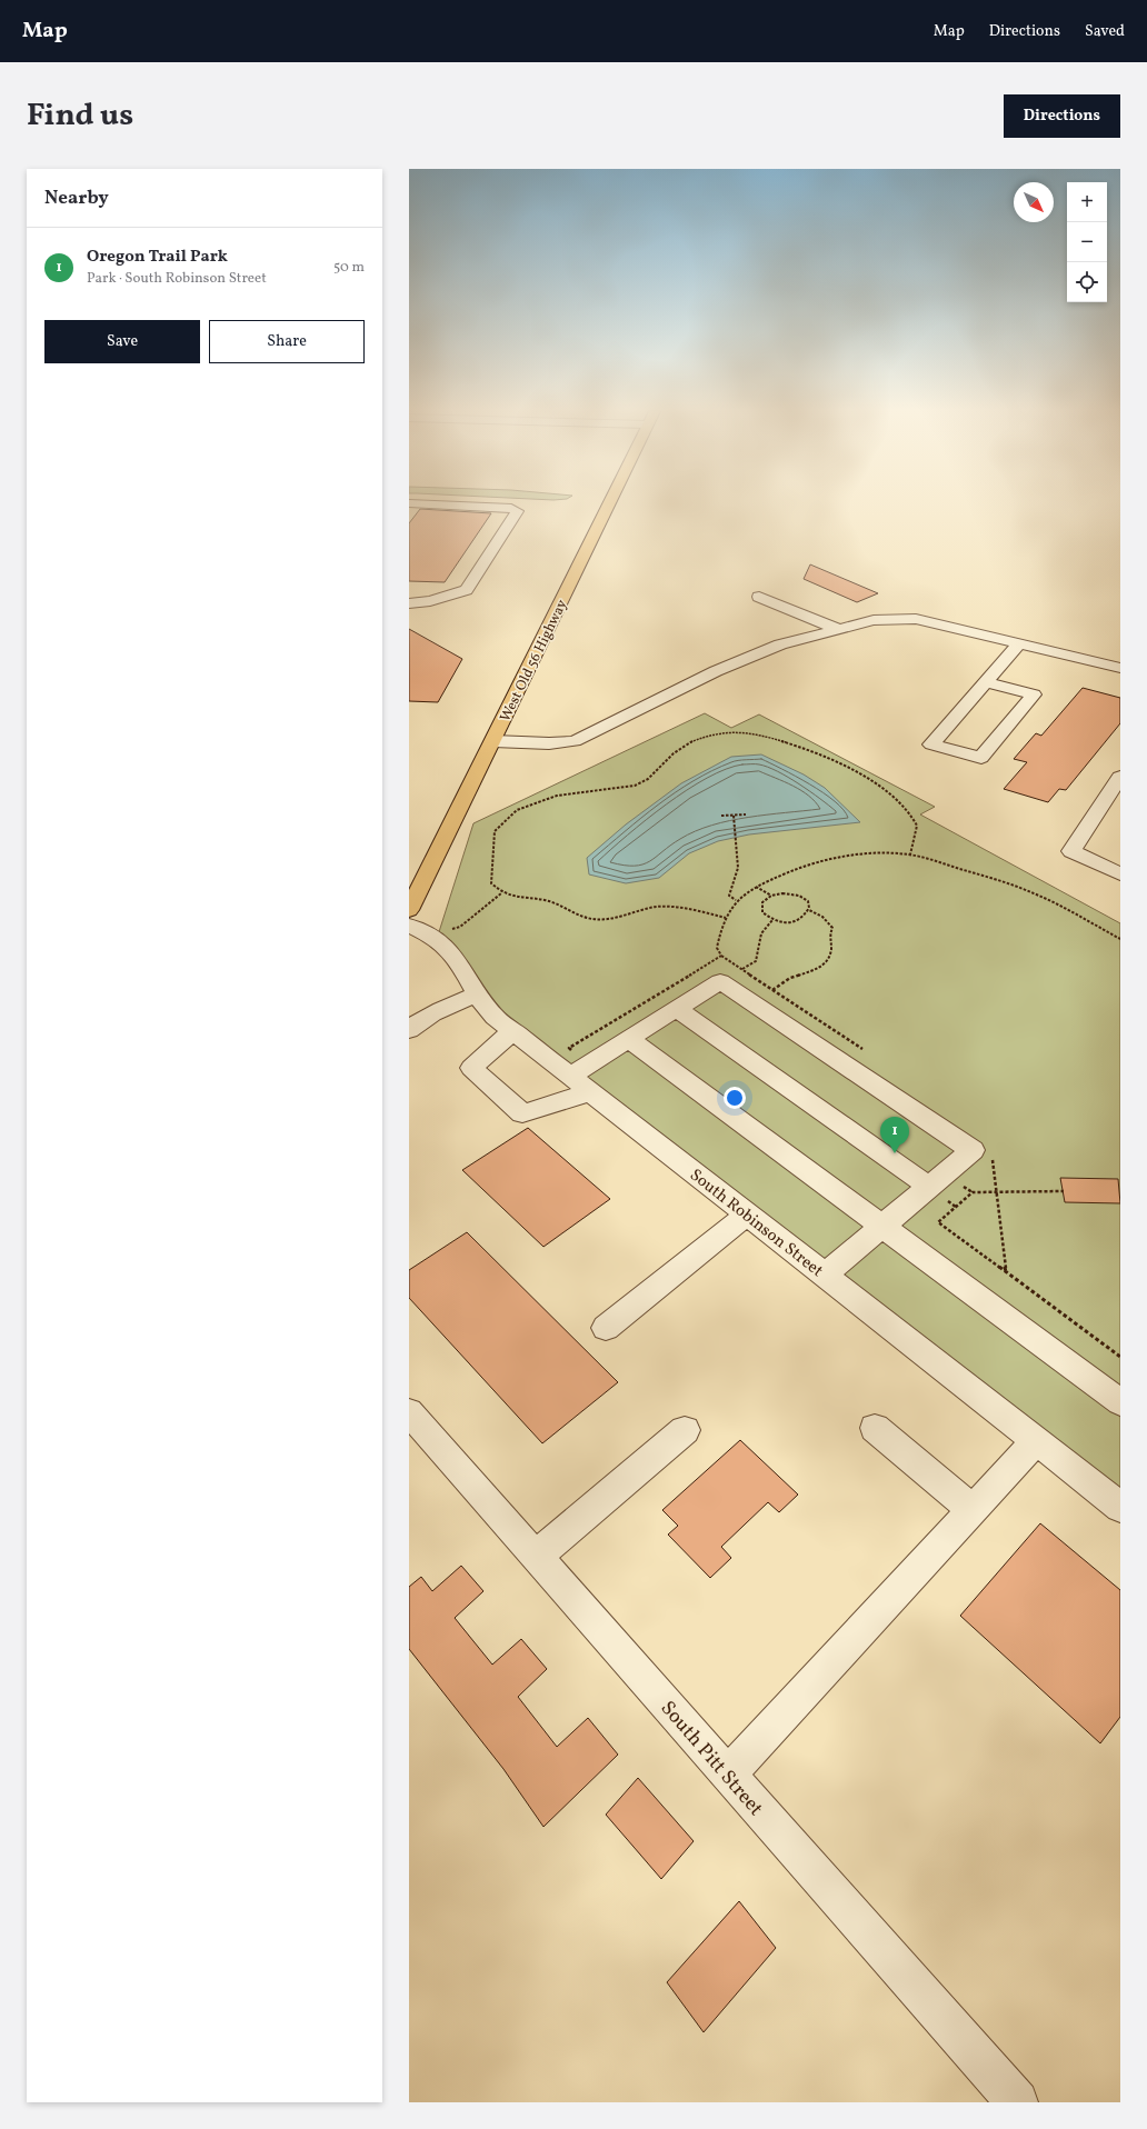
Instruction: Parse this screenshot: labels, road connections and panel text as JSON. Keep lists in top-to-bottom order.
{
  "streets": {
    "main road": ["West Old 56 Highway"],
    "street": ["South Robinson Street", "South Pitt Street"]
  },
  "north": "bottom right",
  "page": {
    "header": "Map",
    "nav": ["Map", "Directions", "Saved"],
    "title": "Find us",
    "buttons": [
      "Directions",
      ["Save", "Share"]
    ],
    "heading": "Nearby",
    "map_buttons": ["+", "−"],
    "list": [
      {
        "mark": "1",
        "name": "Oregon Trail Park",
        "note": "Park · South Robinson Street",
        "value": "50 m"
      }
    ],
    "pins": "1"
  }
}
